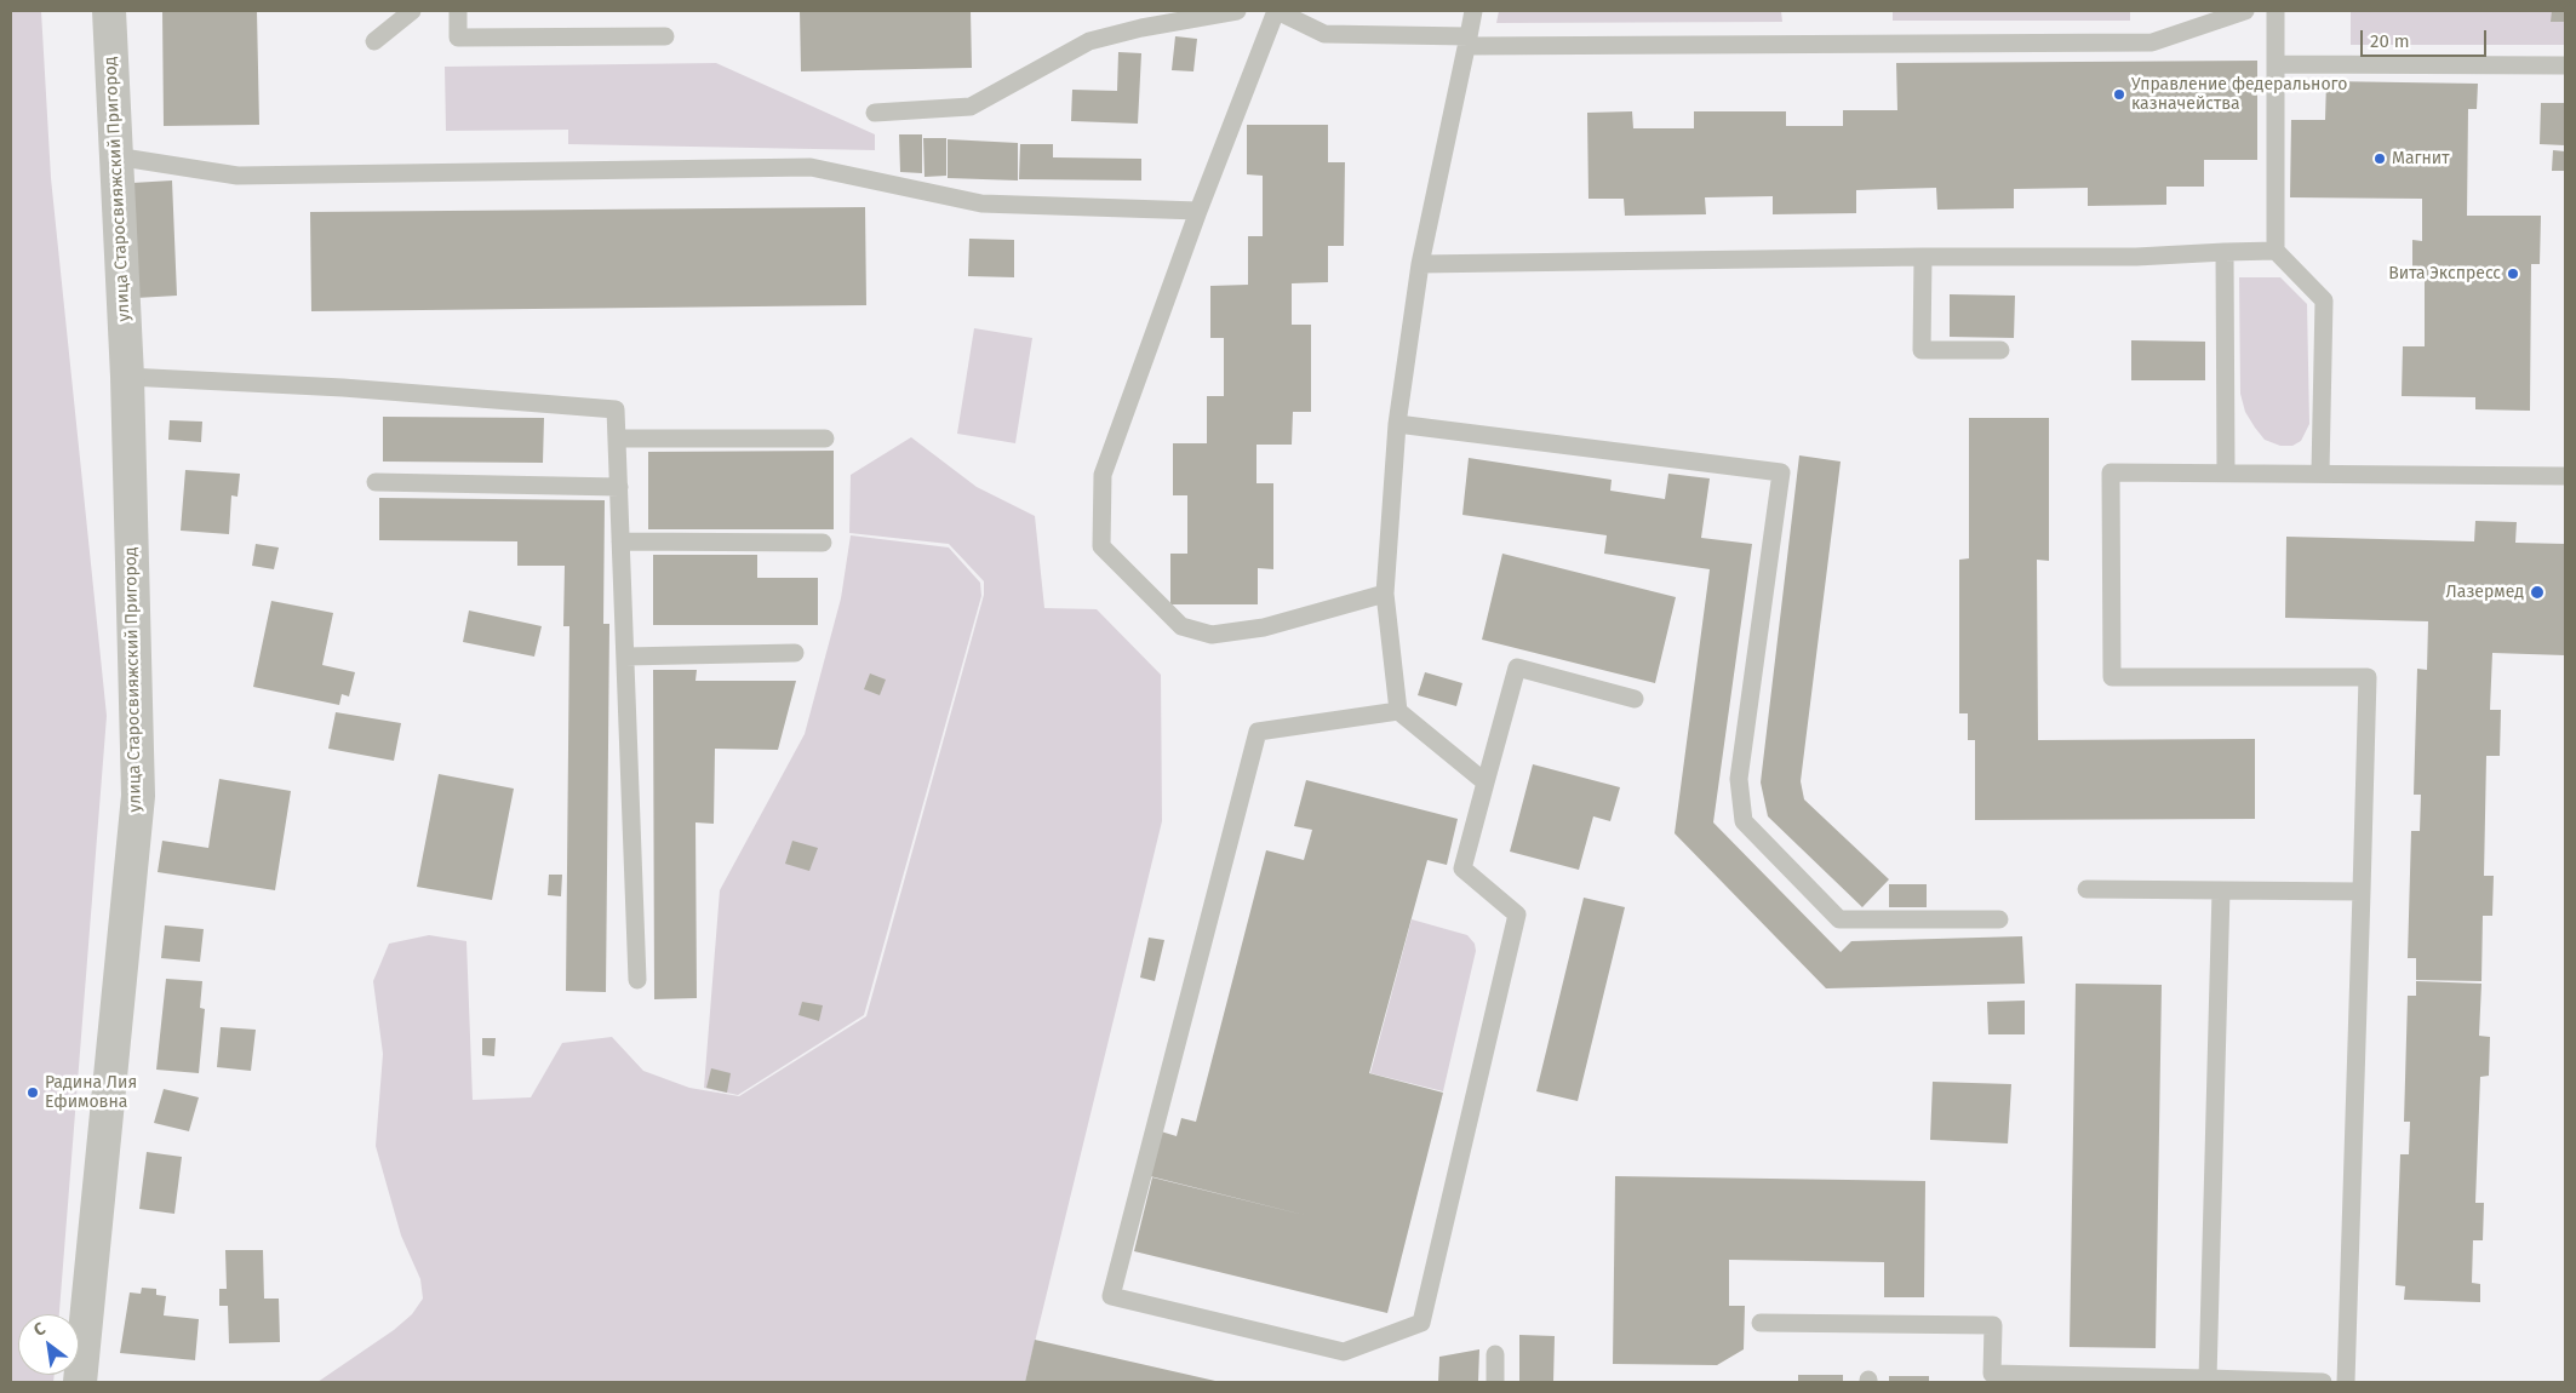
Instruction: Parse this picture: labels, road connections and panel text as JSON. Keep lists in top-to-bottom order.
{
  "streets": {
    "street": ["улица Старосвияжский Пригород"]
  },
  "places": [
    "Управление федерального казначейства",
    "Магнит",
    "Вита Экспресс",
    "Лазермед",
    "Радина Лия Ефимовна"
  ],
  "scale_bar": "20 m",
  "north": "top left"
}
